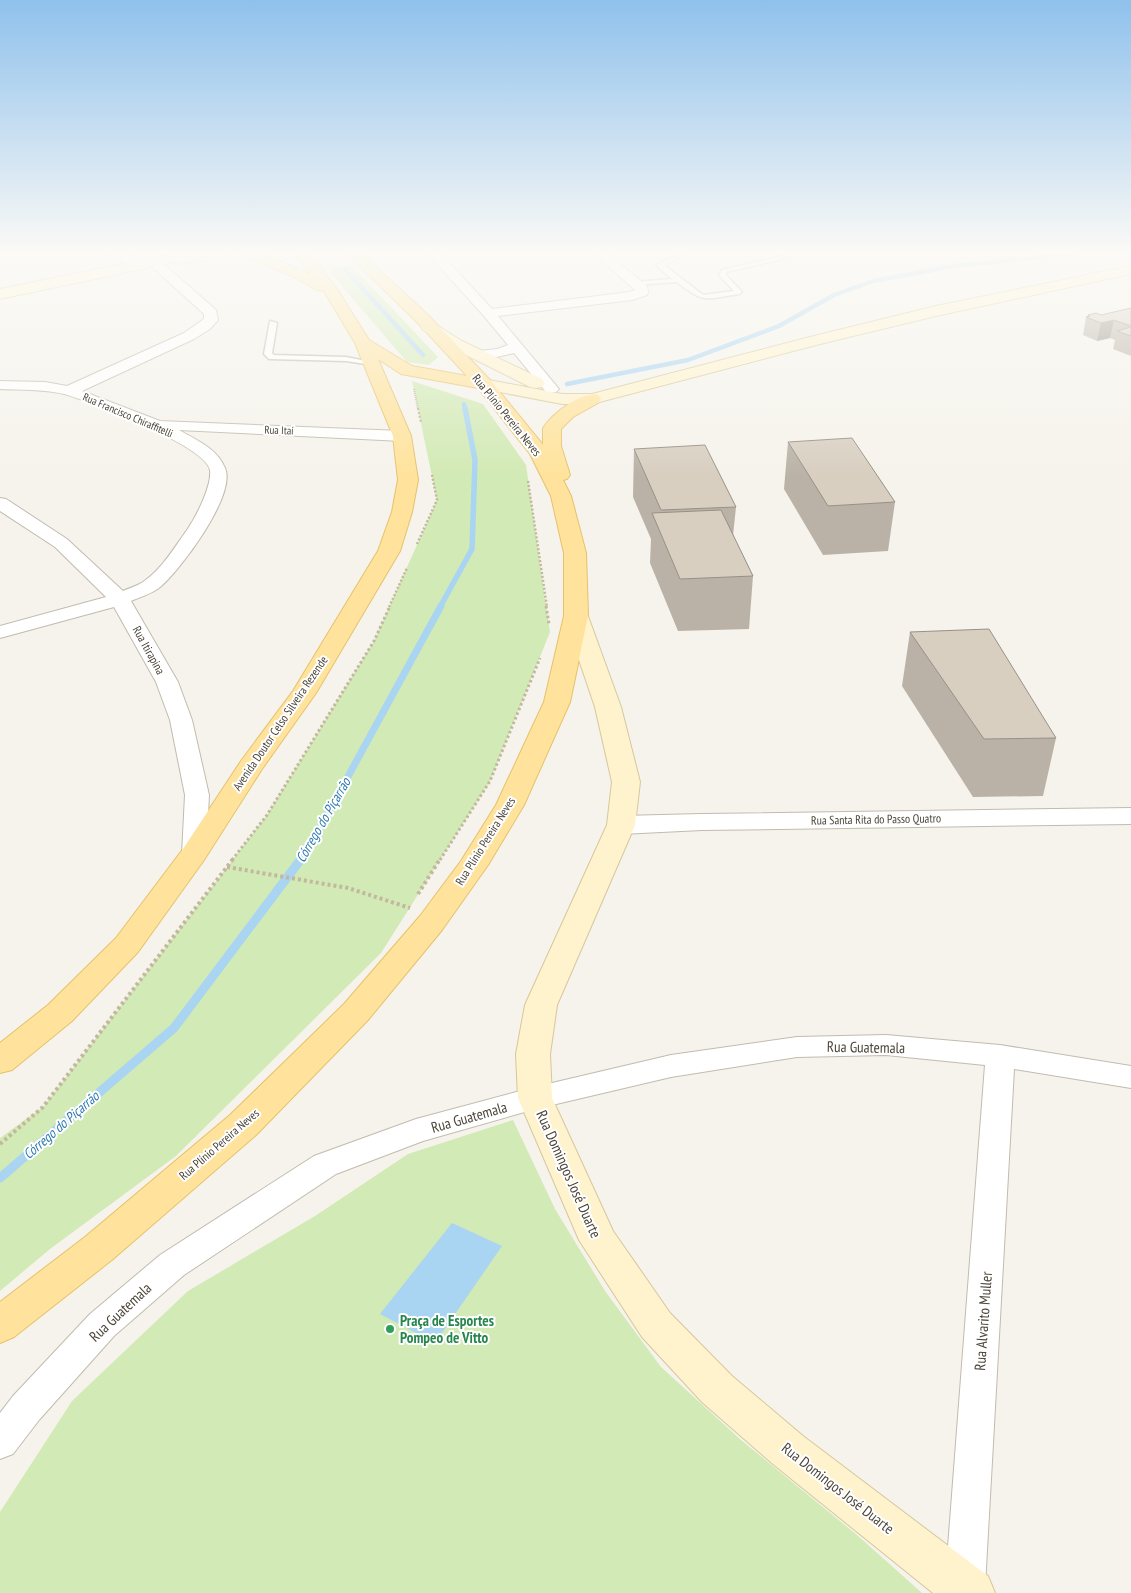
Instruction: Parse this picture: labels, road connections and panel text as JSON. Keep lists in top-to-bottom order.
{
  "streets": {
    "main road": ["Rua Plínio Pereira Neves", "Avenida Doutor Celso Silveira Rezende", "Rua Domingos José Duarte"],
    "street": [
      "Rua Francisco Chiraffitelli",
      "Rua Itaí",
      "Rua Itirapina",
      "Rua Santa Rita do Passo Quatro",
      "Rua Guatemala",
      "Rua Alvarito Muller"
    ]
  },
  "crossings": [
    ["Rua Francisco Chiraffitelli", "Rua Itaí"],
    ["Rua Francisco Chiraffitelli", "Rua Itirapina"],
    ["Rua Plínio Pereira Neves", "Rua Domingos José Duarte"],
    ["Rua Itaí", "Avenida Doutor Celso Silveira Rezende"],
    ["Rua Itirapina", "Avenida Doutor Celso Silveira Rezende"],
    ["Rua Santa Rita do Passo Quatro", "Rua Domingos José Duarte"],
    ["Rua Guatemala", "Rua Domingos José Duarte"],
    ["Rua Guatemala", "Rua Alvarito Muller"],
    ["Rua Domingos José Duarte", "Rua Alvarito Muller"]
  ],
  "water": ["Córrego do Piçarrão"],
  "places": ["Praça de Esportes Pompeo de Vitto"]
}
